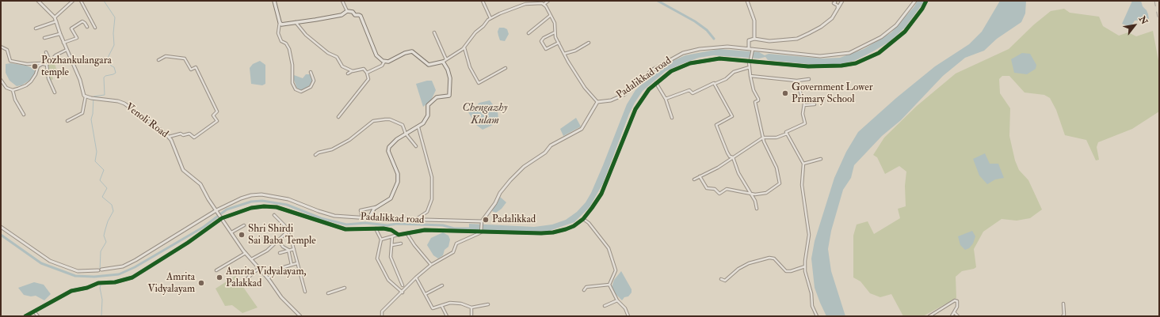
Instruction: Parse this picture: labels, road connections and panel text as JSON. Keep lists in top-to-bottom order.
{
  "streets": {
    "street": ["Padalikkad road", "Venoli Road"]
  },
  "crossings": [
    ["Padalikkad road", "Venoli Road"]
  ],
  "water": ["Chengazhy Kulam"],
  "places": [
    "Pozhankulangara temple",
    "Government Lower Primary School",
    "Padalikkad",
    "Shri Shirdi Sai Baba Temple",
    "Amrita Vidyalayam, Palakkad",
    "Amrita Vidyalayam"
  ],
  "north": "top right"
}
